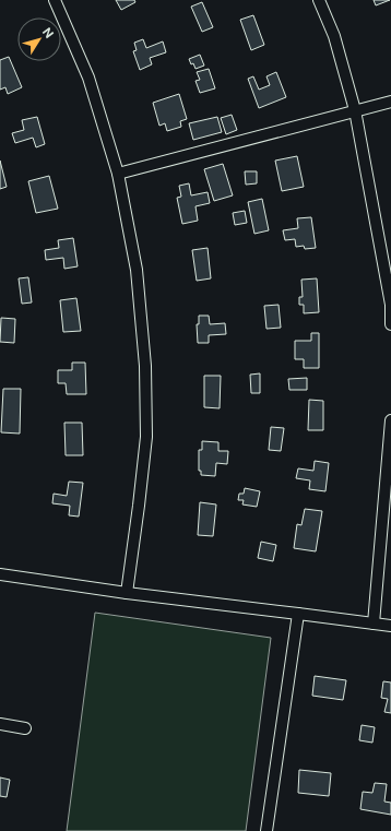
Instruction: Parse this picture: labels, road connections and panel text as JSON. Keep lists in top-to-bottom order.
{
  "north": "top right"
}
